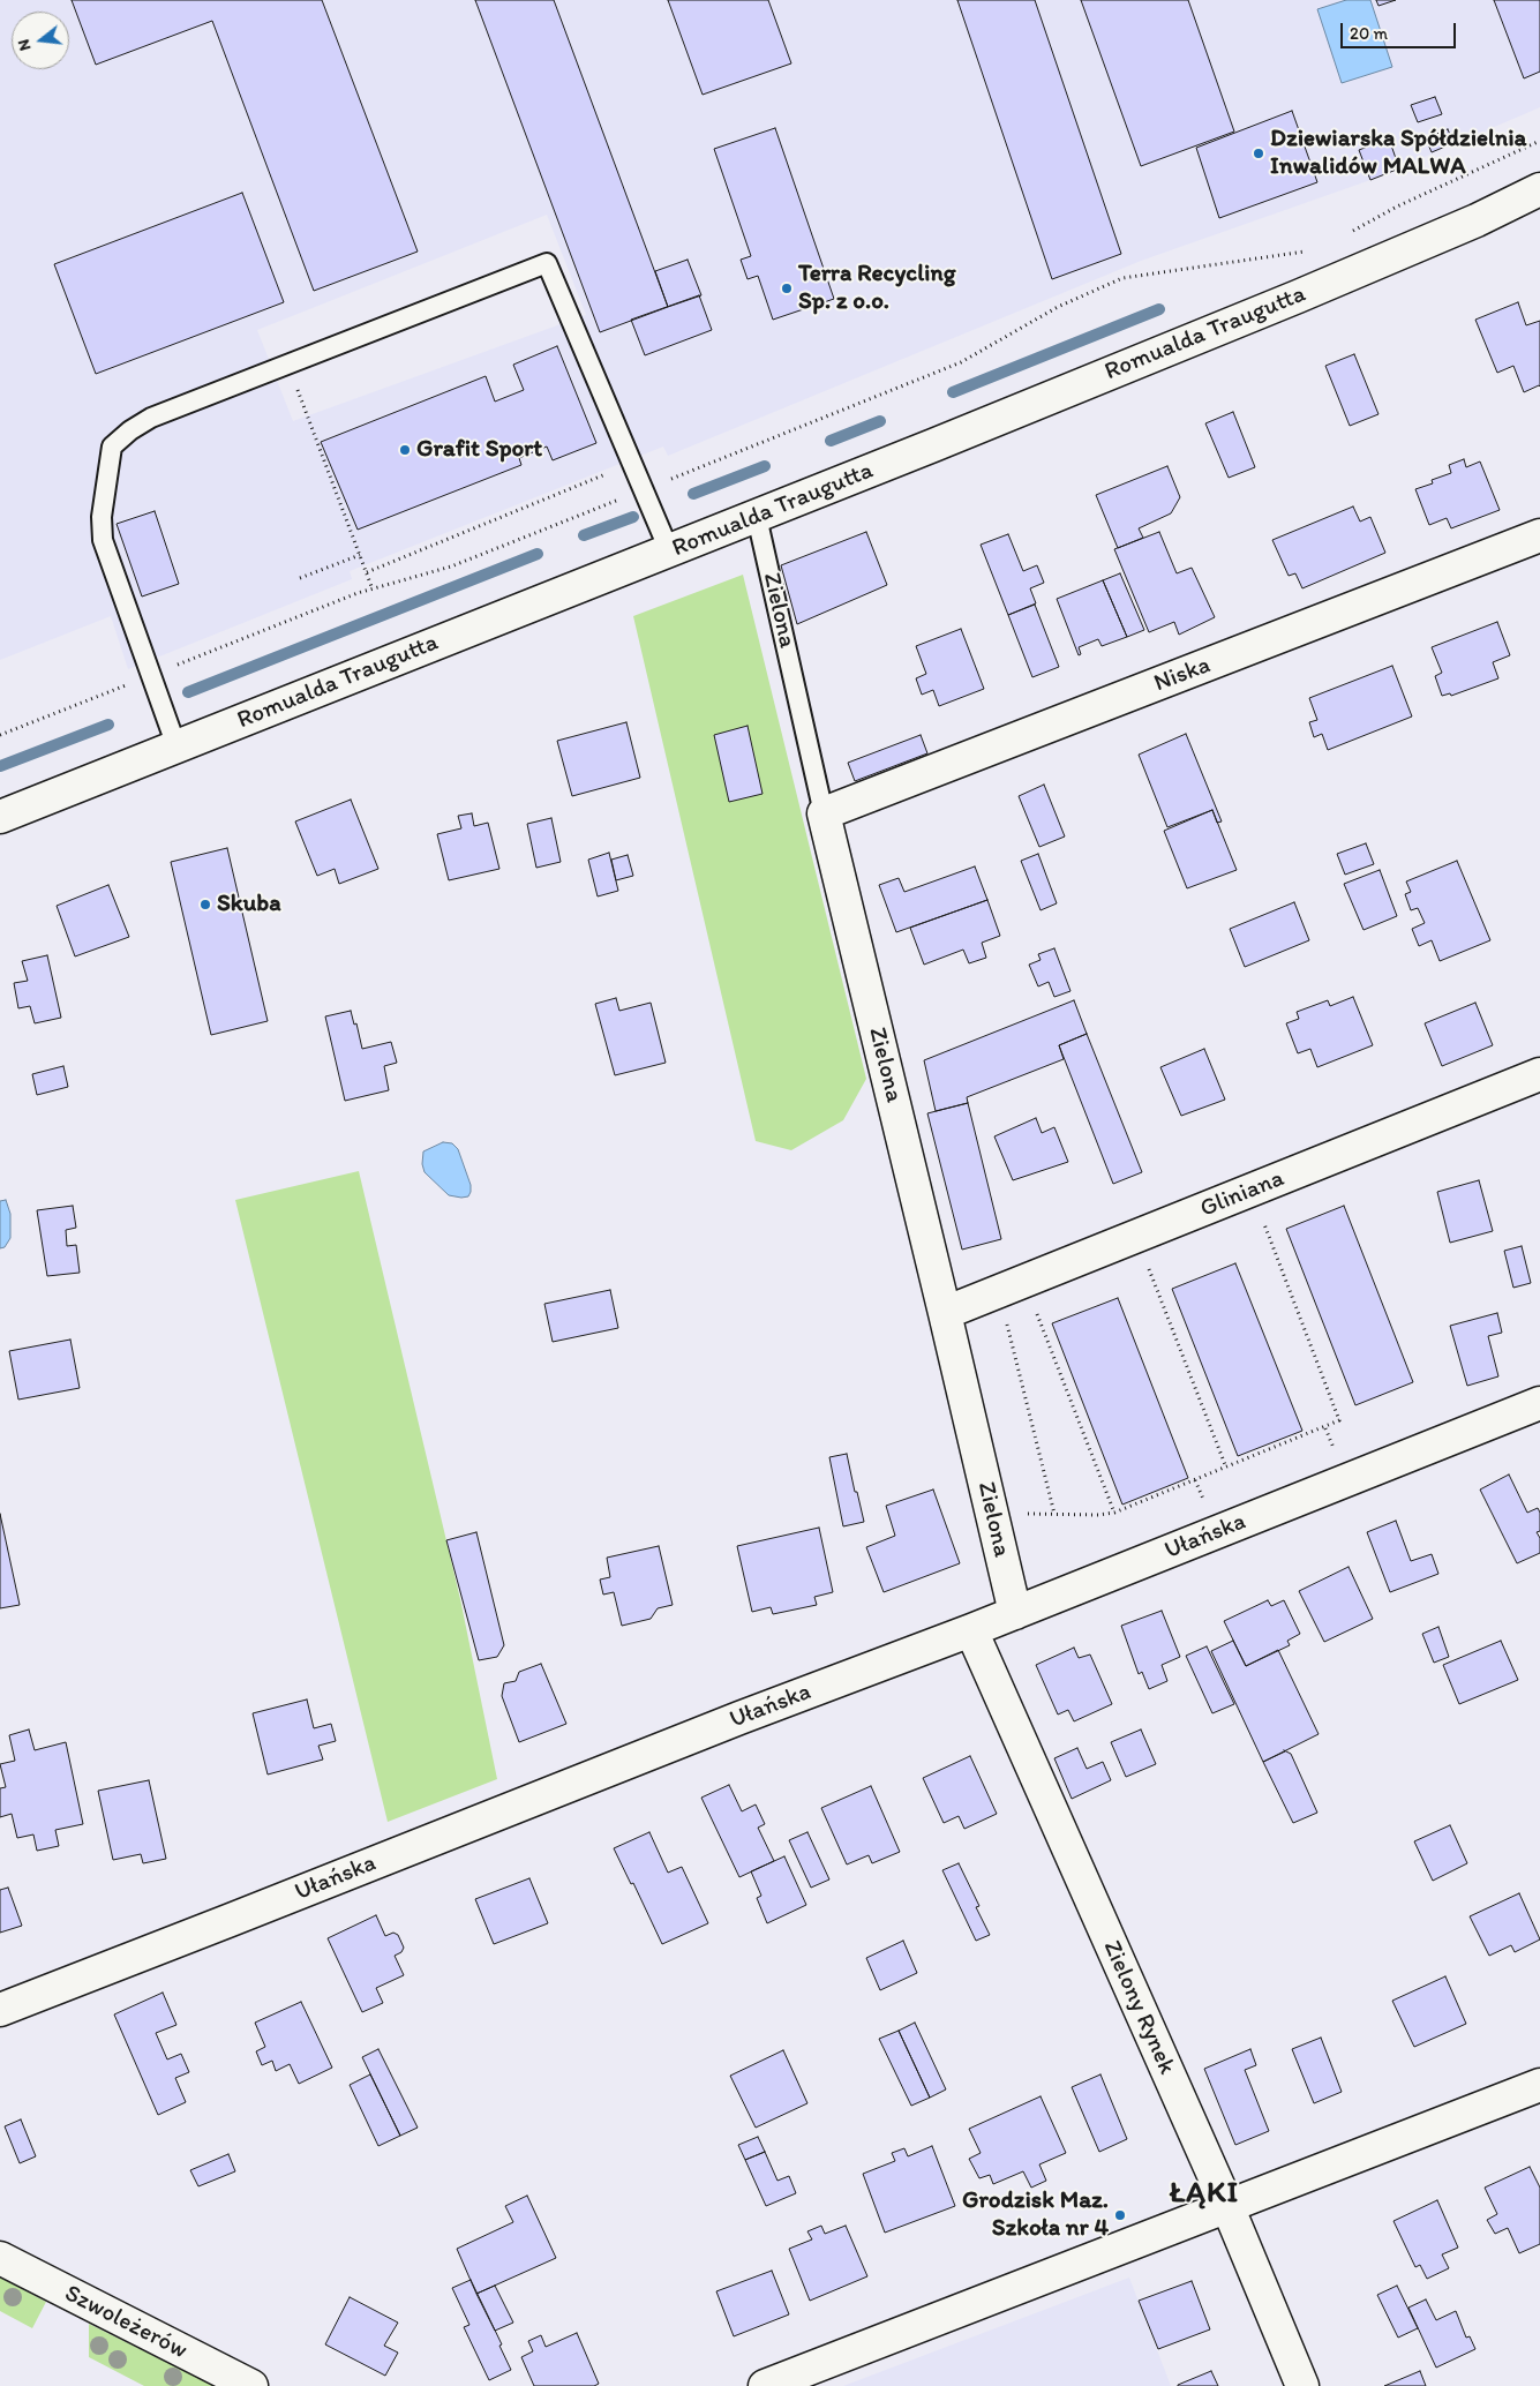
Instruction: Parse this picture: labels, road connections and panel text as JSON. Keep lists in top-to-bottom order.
{
  "streets": {
    "street": [
      "Romualda Traugutta",
      "Zielona",
      "Niska",
      "Gliniana",
      "Ułańska",
      "Zielony Rynek",
      "Szwoleżerów"
    ]
  },
  "crossings": [
    ["Romualda Traugutta", "Zielona"],
    ["Zielona", "Niska"],
    ["Zielona", "Gliniana"],
    ["Zielona", "Ułańska"],
    ["Ułańska", "Zielony Rynek"]
  ],
  "districts": ["ŁĄKI"],
  "places": [
    "Dziewiarska Spółdzielnia Inwalidów MALWA",
    "Terra Recycling Sp. z o.o.",
    "Grafit Sport",
    "Skuba",
    "Grodzisk Maz. Szkoła nr 4"
  ],
  "scale_bar": "20 m",
  "north": "left"
}
